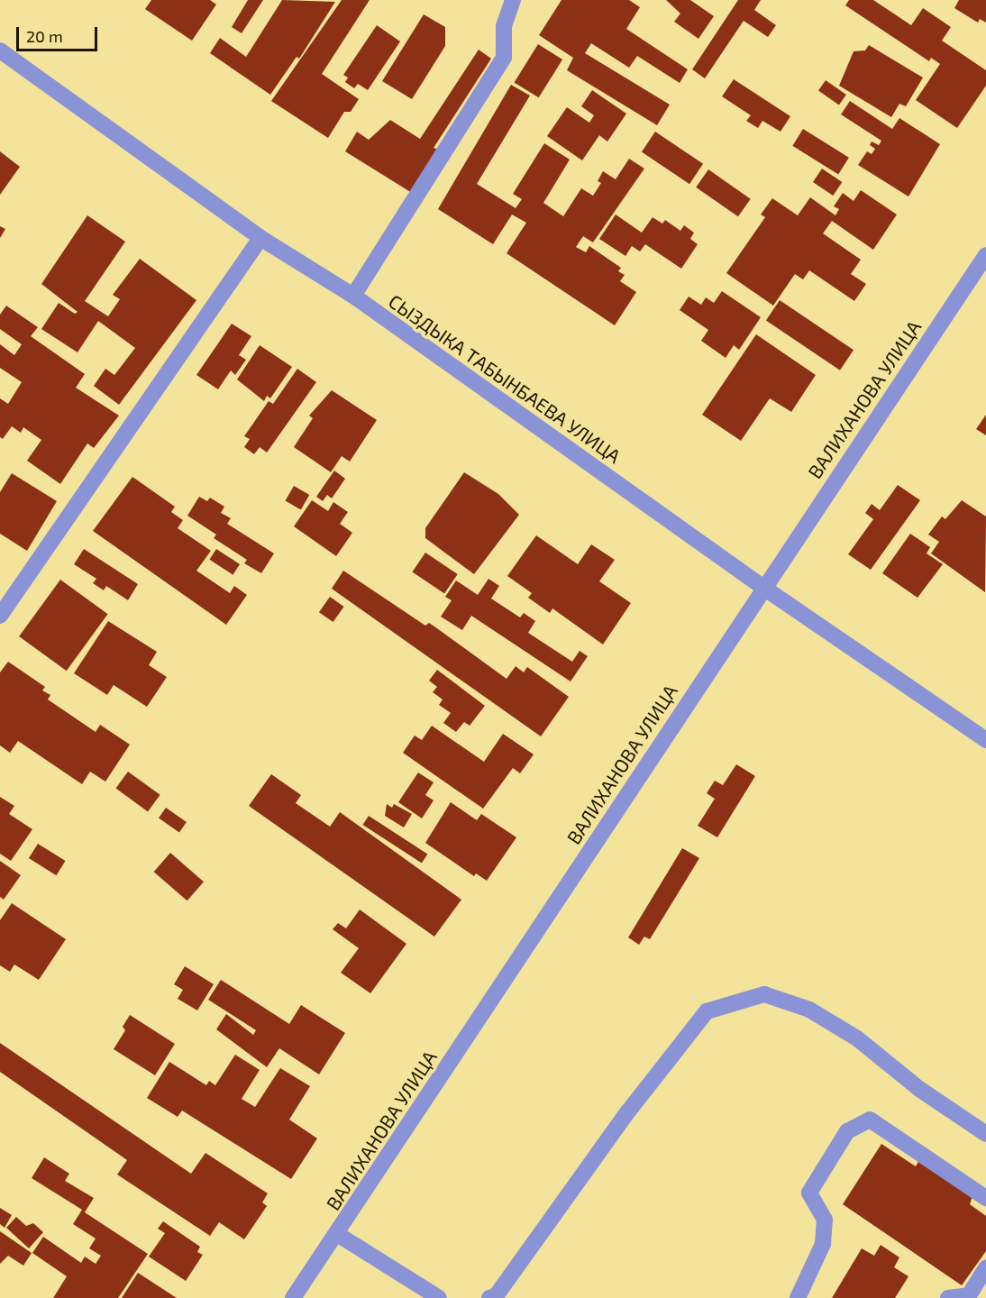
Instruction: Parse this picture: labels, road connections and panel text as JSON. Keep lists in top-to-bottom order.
{
  "streets": {
    "street": ["СЫЗДЫКА ТАБЫНБАЕВА УЛИЦА", "ВАЛИХАНОВА УЛИЦА"]
  },
  "crossings": [
    ["СЫЗДЫКА ТАБЫНБАЕВА УЛИЦА", "ВАЛИХАНОВА УЛИЦА"]
  ],
  "scale_bar": "20 m"
}
